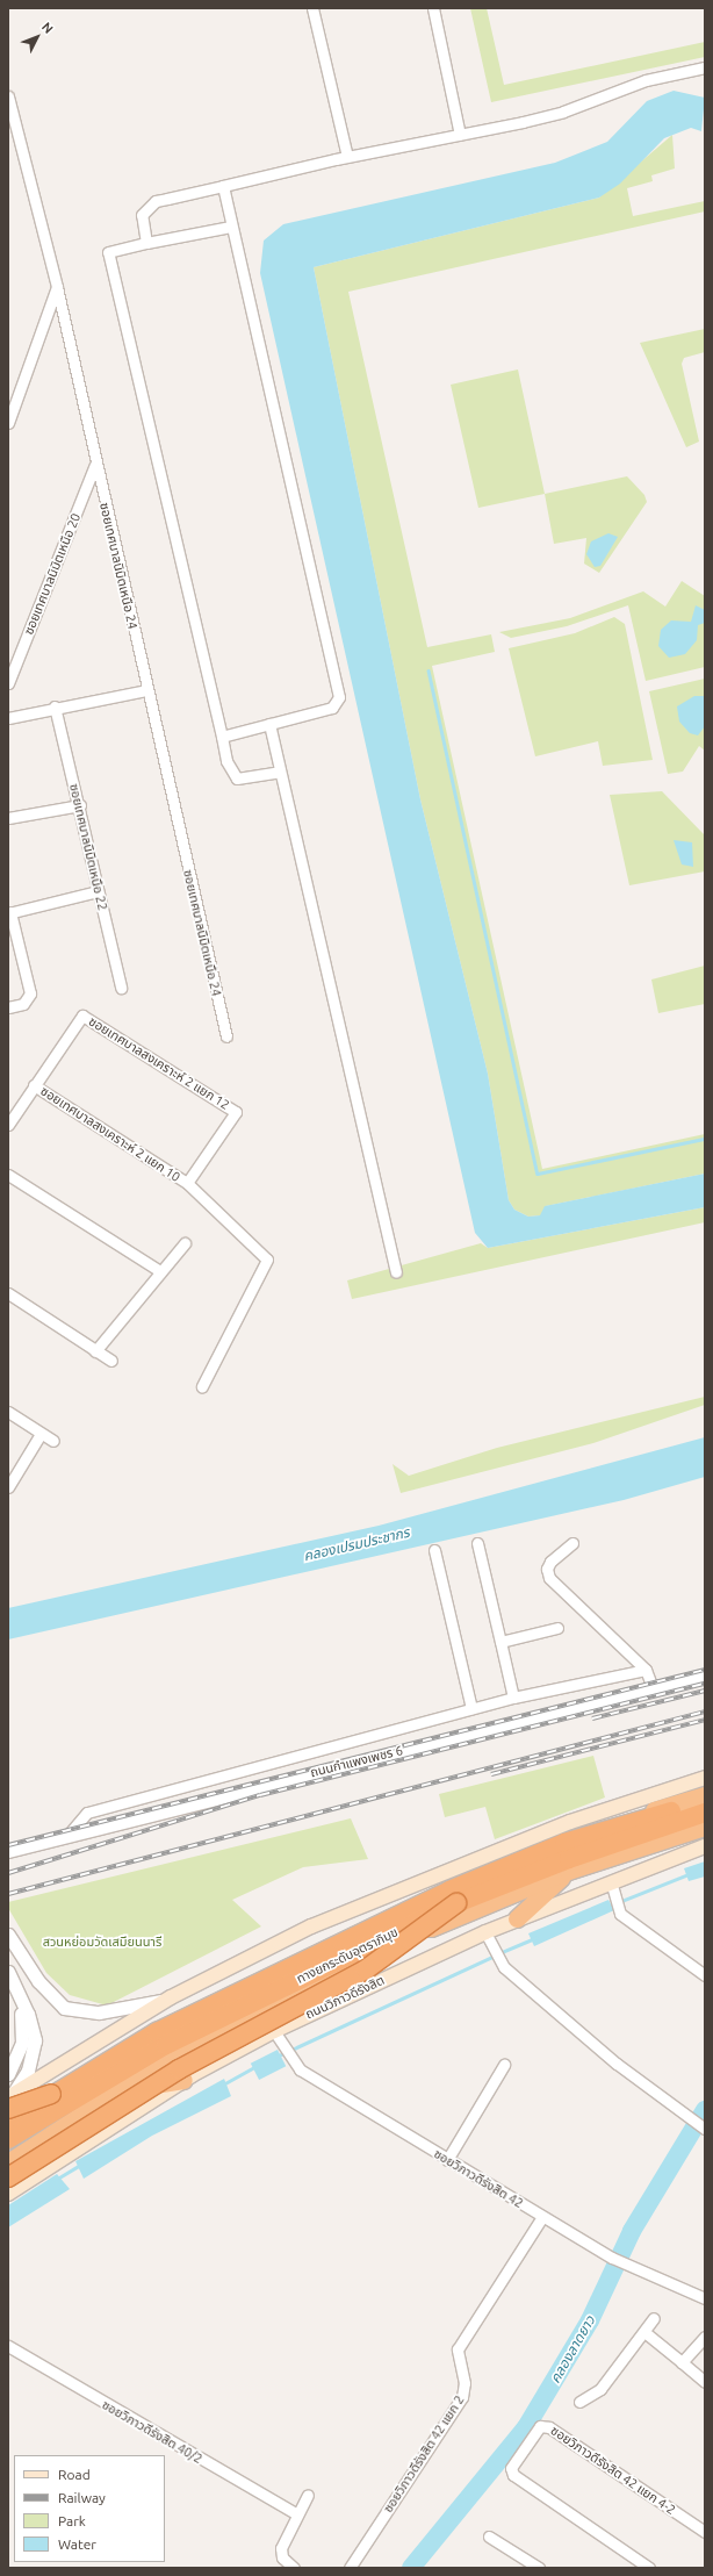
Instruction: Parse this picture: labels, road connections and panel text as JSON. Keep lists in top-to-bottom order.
{
  "streets": {
    "highway": ["ทางยกระดับอุตราภิมุข", "ถนนวิภาวดีรังสิต"],
    "street": [
      "ซอยเทศบาลนิมิตเหนือ 24",
      "ซอยเทศบาลนิมิตเหนือ 20",
      "ซอยเทศบาลนิมิตเหนือ 22",
      "ซอยเทศบาลสงเคราะห์ 2 แยก 12",
      "ซอยเทศบาลสงเคราะห์ 2 แยก 10",
      "ถนนกำแพงเพชร 6",
      "ซอยวิภาวดีรังสิต 42",
      "ซอยวิภาวดีรังสิต 40/2",
      "ซอยวิภาวดีรังสิต 42 แยก 2",
      "ซอยวิภาวดีรังสิต 42 แยก 4-2"
    ]
  },
  "crossings": [
    ["ซอยเทศบาลนิมิตเหนือ 24", "ซอยเทศบาลนิมิตเหนือ 20"],
    ["ซอยเทศบาลสงเคราะห์ 2 แยก 12", "ซอยเทศบาลสงเคราะห์ 2 แยก 10"],
    ["ถนนวิภาวดีรังสิต", "ซอยวิภาวดีรังสิต 42"],
    ["ซอยวิภาวดีรังสิต 42", "ซอยวิภาวดีรังสิต 42 แยก 2"]
  ],
  "water": ["คลองเปรมประชากร", "คลองลาดยาว"],
  "parks": ["สวนหย่อมวัดเสมียนนารี"],
  "legend": [
    "Road",
    "Railway",
    "Park",
    "Water"
  ],
  "north": "top right"
}
